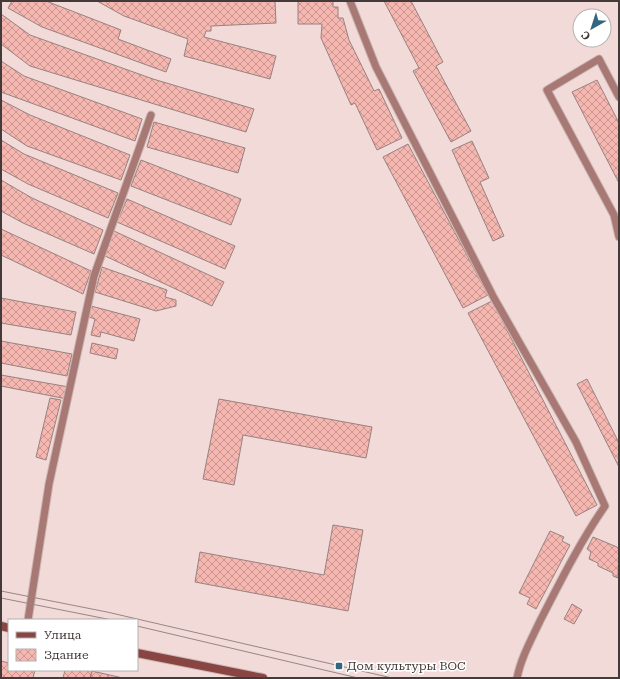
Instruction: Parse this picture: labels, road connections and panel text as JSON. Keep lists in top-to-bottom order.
{
  "places": {
    "transit": ["Дом культуры ВОС"]
  },
  "legend": ["Улица", "Здание"],
  "north": "bottom left"
}
